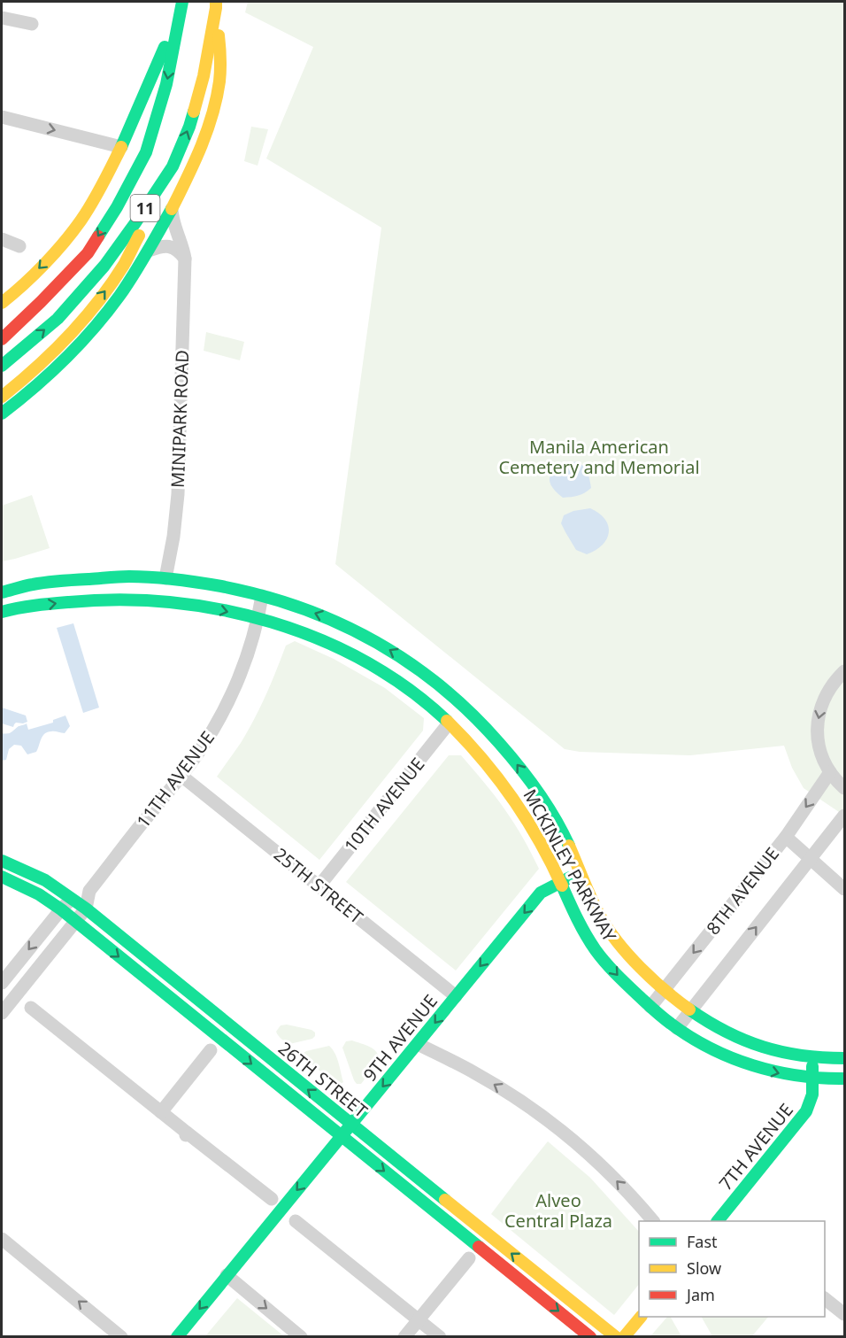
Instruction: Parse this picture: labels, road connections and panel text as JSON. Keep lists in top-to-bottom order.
{
  "streets": {
    "main road": [
      "11",
      "MCKINLEY PARKWAY",
      "9TH AVENUE",
      "26TH STREET",
      "7TH AVENUE"
    ],
    "street": [
      "MINIPARK ROAD",
      "11TH AVENUE",
      "10TH AVENUE",
      "25TH STREET",
      "8TH AVENUE"
    ]
  },
  "crossings": [
    ["MINIPARK ROAD", "MCKINLEY PARKWAY"],
    ["11TH AVENUE", "MCKINLEY PARKWAY"],
    ["11TH AVENUE", "25TH STREET"],
    ["11TH AVENUE", "26TH STREET"],
    ["10TH AVENUE", "MCKINLEY PARKWAY"],
    ["10TH AVENUE", "25TH STREET"],
    ["MCKINLEY PARKWAY", "8TH AVENUE"],
    ["MCKINLEY PARKWAY", "9TH AVENUE"],
    ["MCKINLEY PARKWAY", "7TH AVENUE"],
    ["25TH STREET", "9TH AVENUE"],
    ["9TH AVENUE", "26TH STREET"]
  ],
  "one_way": ["9TH AVENUE"],
  "parks": ["Manila American Cemetery and Memorial", "Alveo Central Plaza"],
  "legend": ["Fast", "Slow", "Jam"]
}
